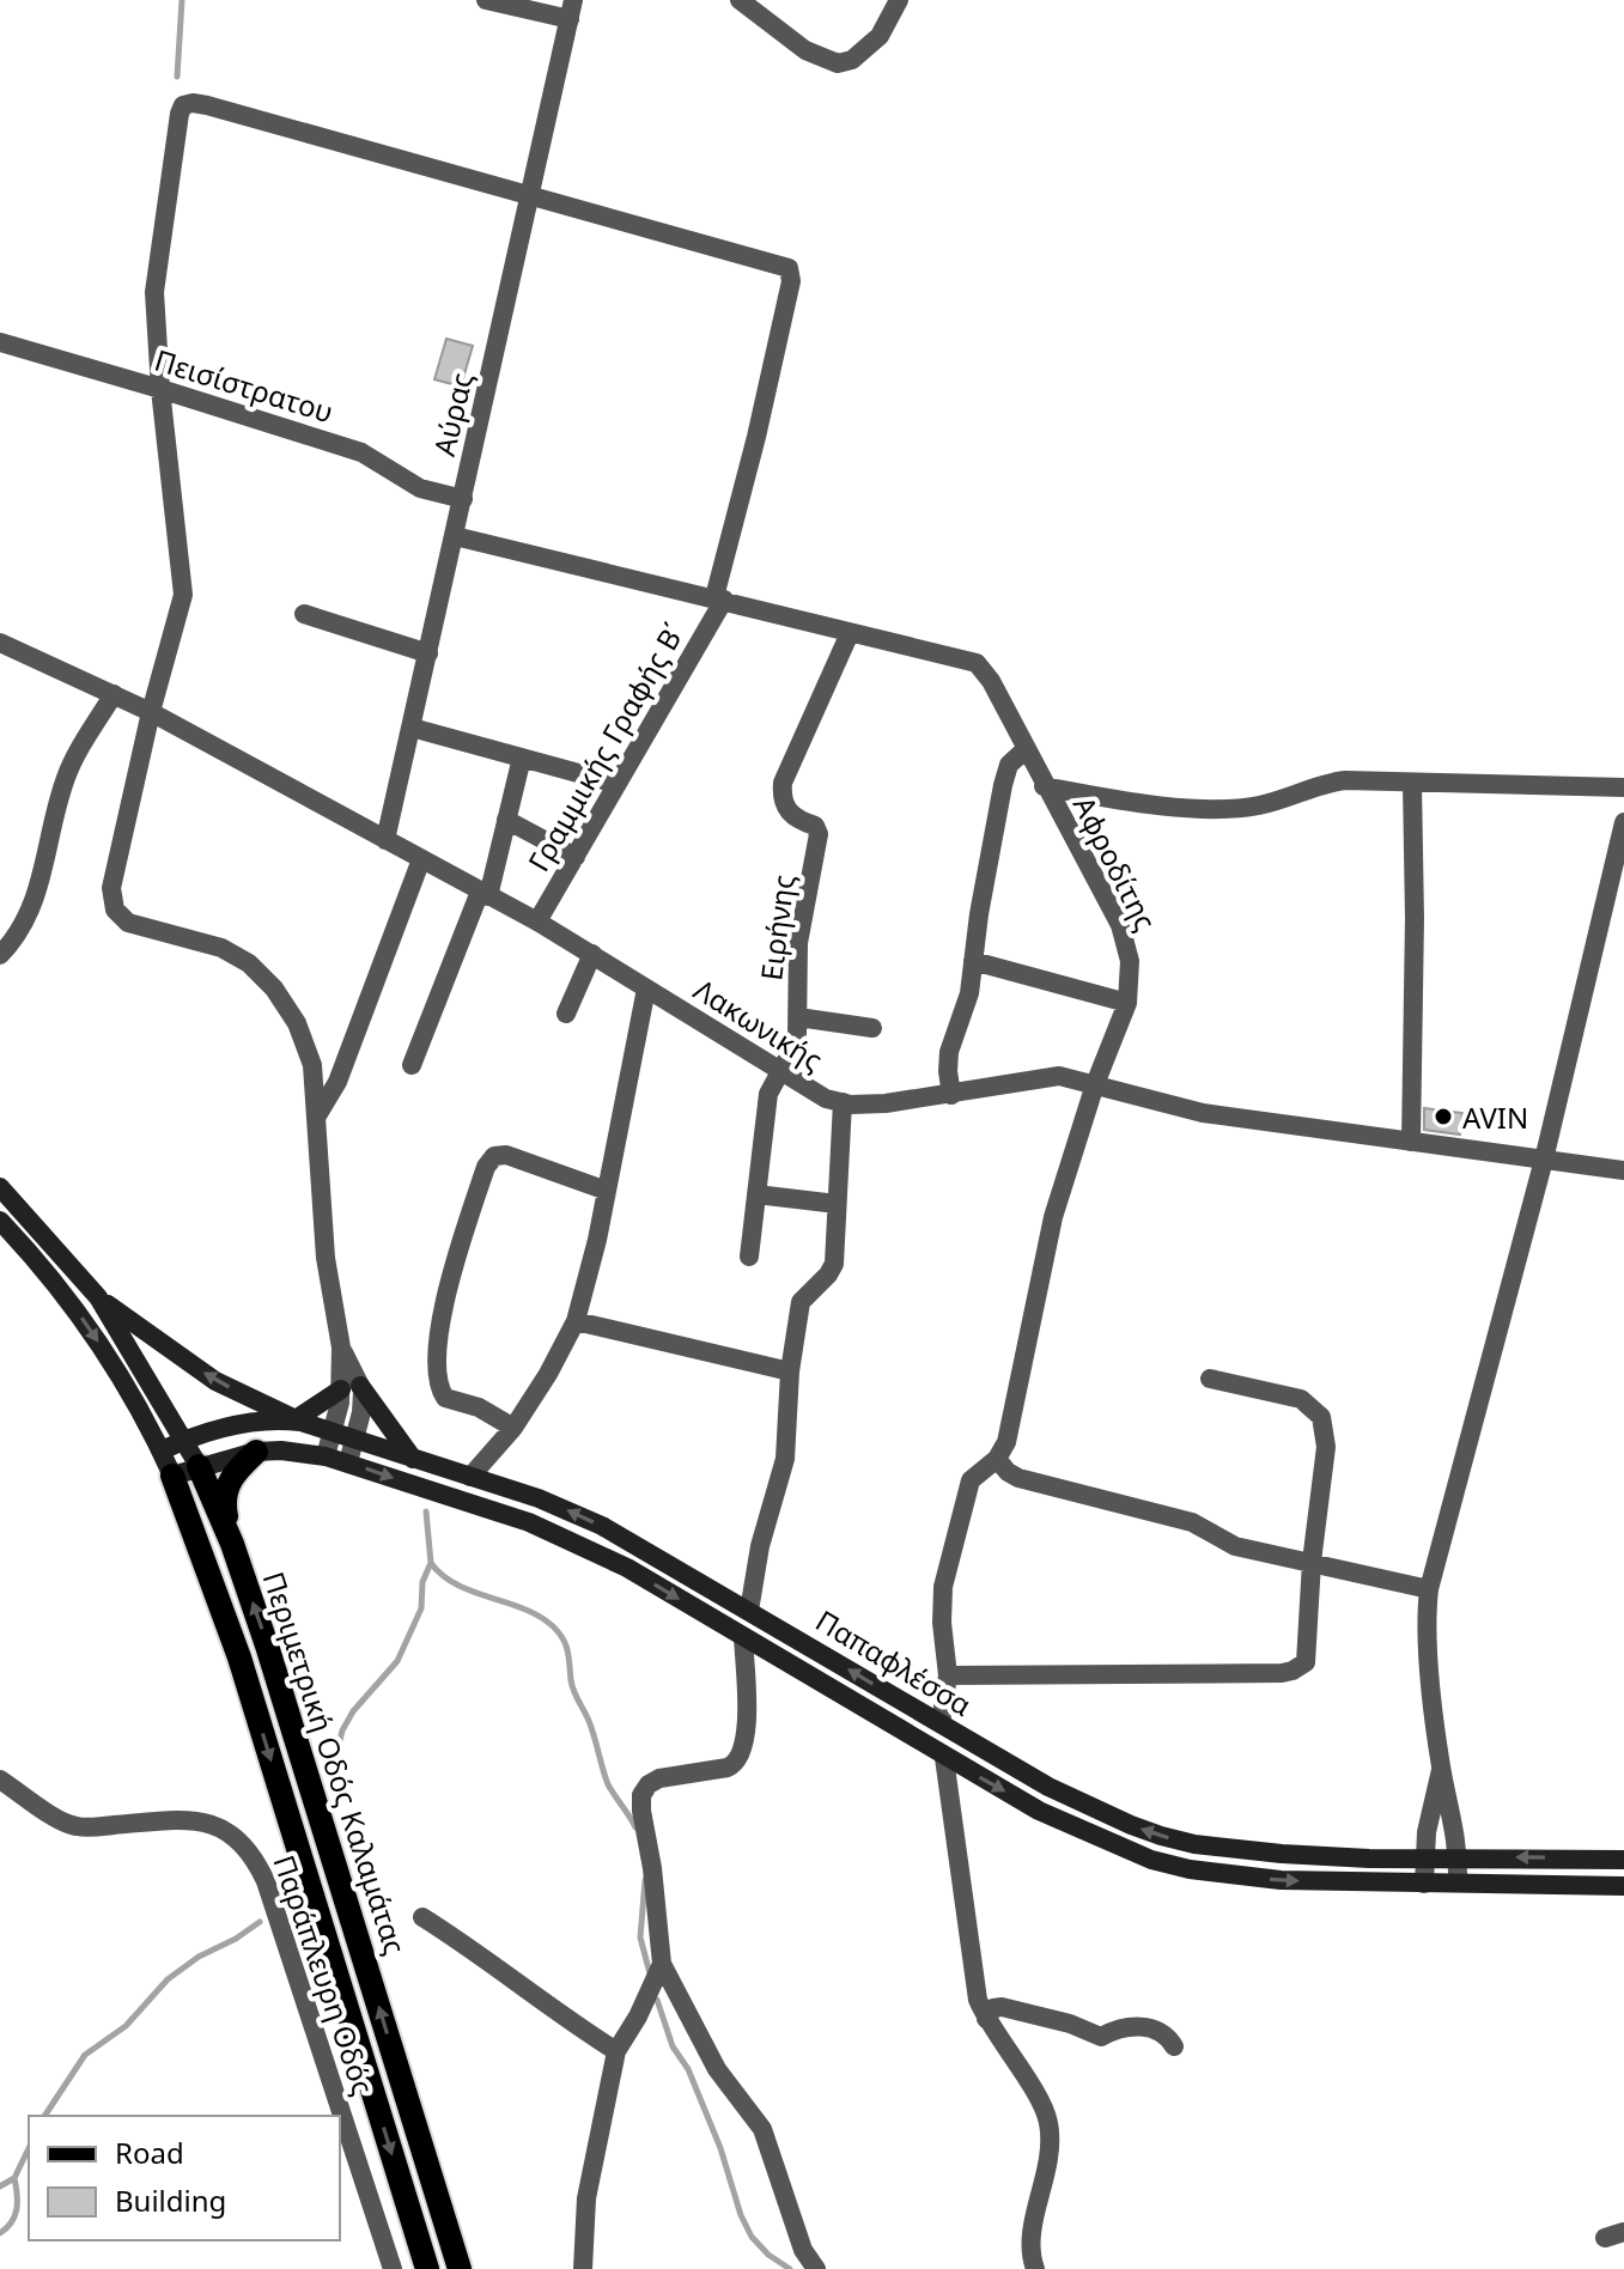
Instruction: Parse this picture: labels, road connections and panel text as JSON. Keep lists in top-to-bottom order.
{
  "streets": {
    "main road": ["Παπαφλέσσα", "Περιμετρική Οδός Καλαμάτας"],
    "street": [
      "Πεισίστρατου",
      "Αύρας",
      "Γραμμικής Γραφής Β΄",
      "Αφροδίτης",
      "Ειρήνης",
      "Λακωνικής",
      "Παράπλευρη Οδός"
    ]
  },
  "crossings": [
    ["Πεισίστρατου", "Αύρας"],
    ["Αύρας", "Γραμμικής Γραφής Β΄"],
    ["Αύρας", "Αφροδίτης"],
    ["Αύρας", "Λακωνικής"],
    ["Γραμμικής Γραφής Β΄", "Αφροδίτης"],
    ["Γραμμικής Γραφής Β΄", "Λακωνικής"],
    ["Αφροδίτης", "Ειρήνης"],
    ["Αφροδίτης", "Λακωνικής"],
    ["Αφροδίτης", "Παπαφλέσσα"],
    ["Ειρήνης", "Λακωνικής"],
    ["Παπαφλέσσα", "Περιμετρική Οδός Καλαμάτας"]
  ],
  "places": ["AVIN"],
  "legend": ["Road", "Building"]
}
